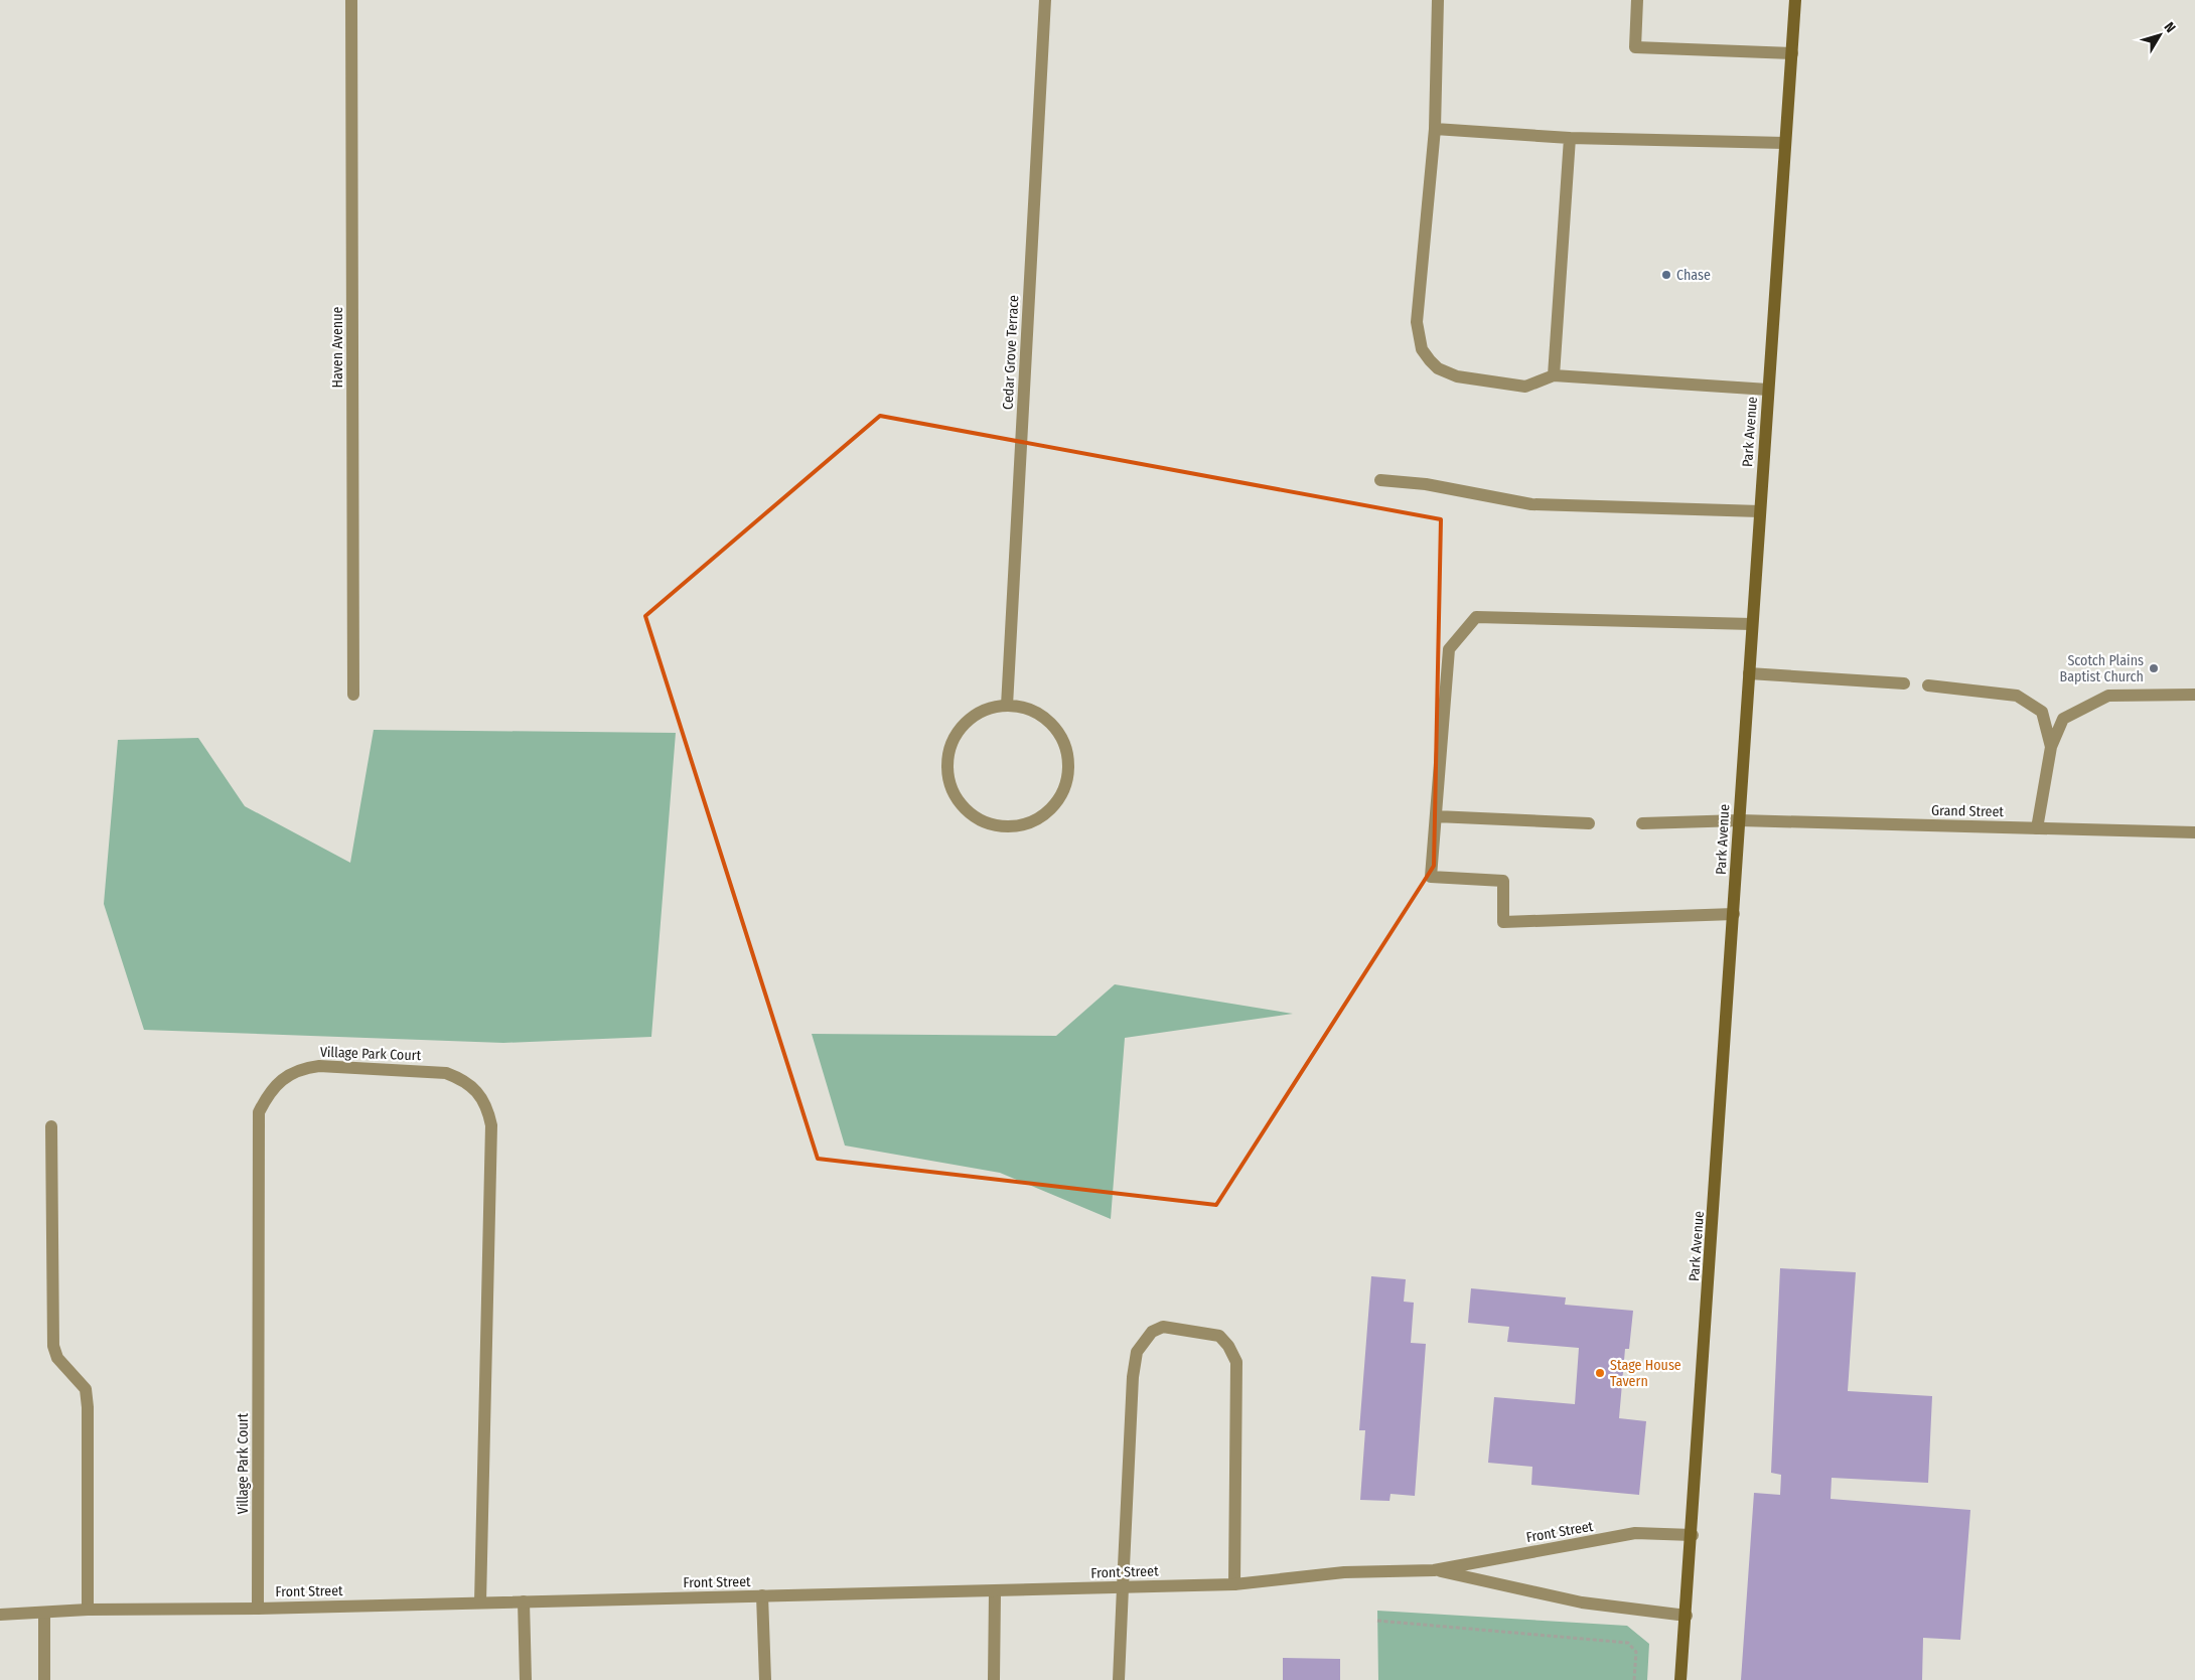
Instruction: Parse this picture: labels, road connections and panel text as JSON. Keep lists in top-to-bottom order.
{
  "streets": {
    "main road": ["Park Avenue"],
    "street": [
      "Haven Avenue",
      "Cedar Grove Terrace",
      "Grand Street",
      "Village Park Court",
      "Front Street"
    ]
  },
  "crossings": [
    ["Park Avenue", "Grand Street"],
    ["Park Avenue", "Front Street"],
    ["Village Park Court", "Front Street"]
  ],
  "places": ["Chase", "Scotch Plains Baptist Church", "Stage House Tavern"],
  "north": "top right"
}
